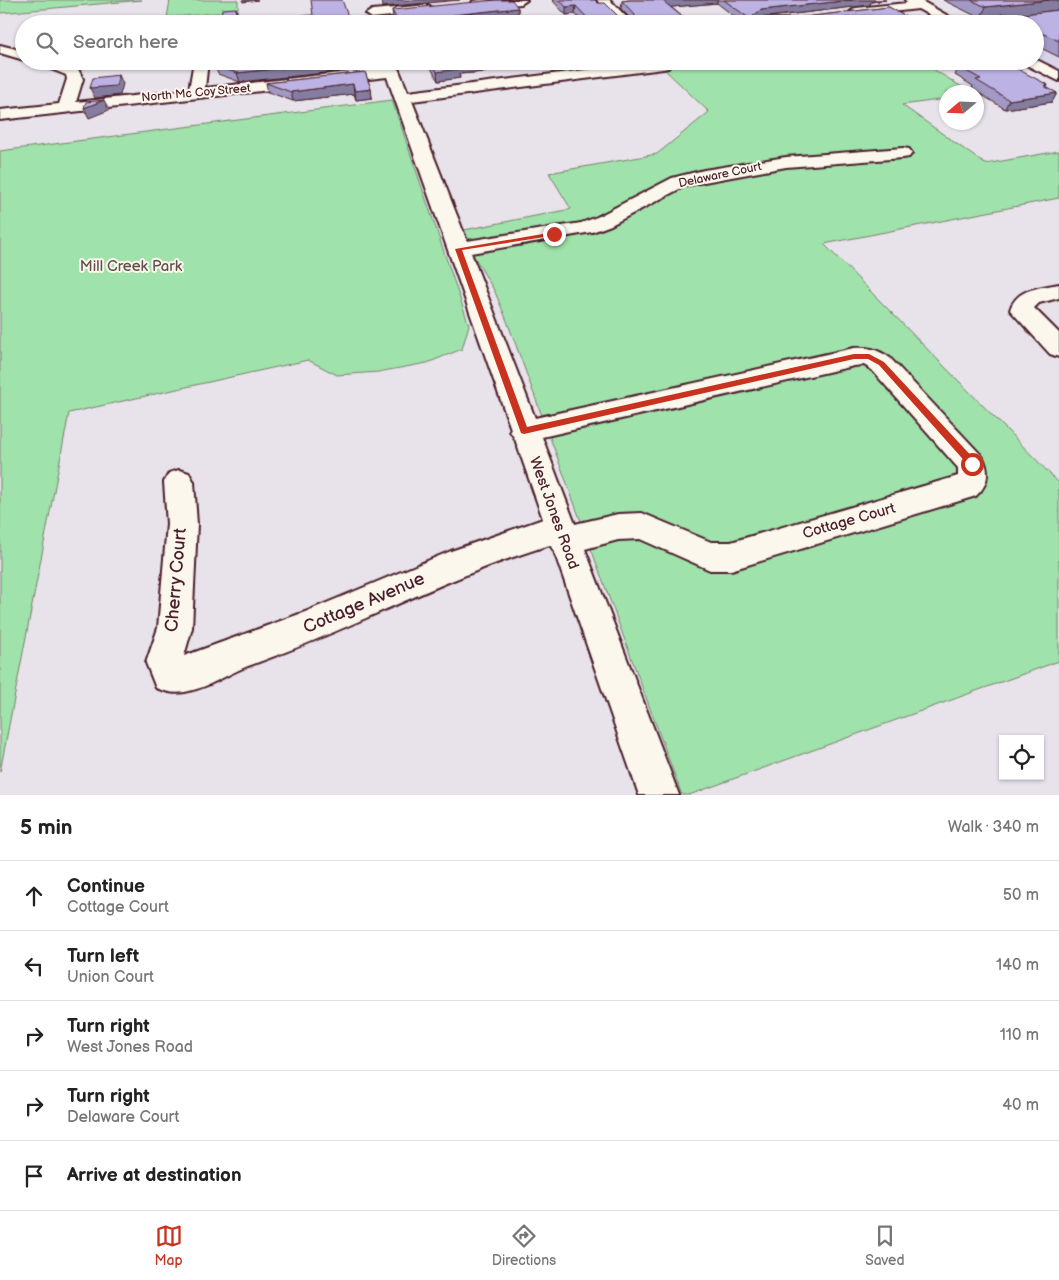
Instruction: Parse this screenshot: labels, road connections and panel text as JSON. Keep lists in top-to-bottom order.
{
  "streets": {
    "street": [
      "North Mc Coy Street",
      "Delaware Court",
      "West Jones Road",
      "Cottage Court",
      "Cherry Court",
      "Cottage Avenue"
    ]
  },
  "crossings": [
    ["Delaware Court", "West Jones Road"],
    ["West Jones Road", "Cottage Court"],
    ["West Jones Road", "Cottage Avenue"],
    ["Cottage Court", "Cottage Avenue"],
    ["Cherry Court", "Cottage Avenue"]
  ],
  "parks": ["Mill Creek Park"],
  "north": "left",
  "page": {
    "search": "Search here",
    "heading": ["5 min", "Walk · 340 m"],
    "list": [
      ["Continue", "Cottage Court", "50 m"],
      ["Turn left", "Union Court", "140 m"],
      ["Turn right", "West Jones Road", "110 m"],
      ["Turn right", "Delaware Court", "40 m"],
      "Arrive at destination"
    ],
    "nav": ["Map", "Directions", "Saved"]
  }
}
